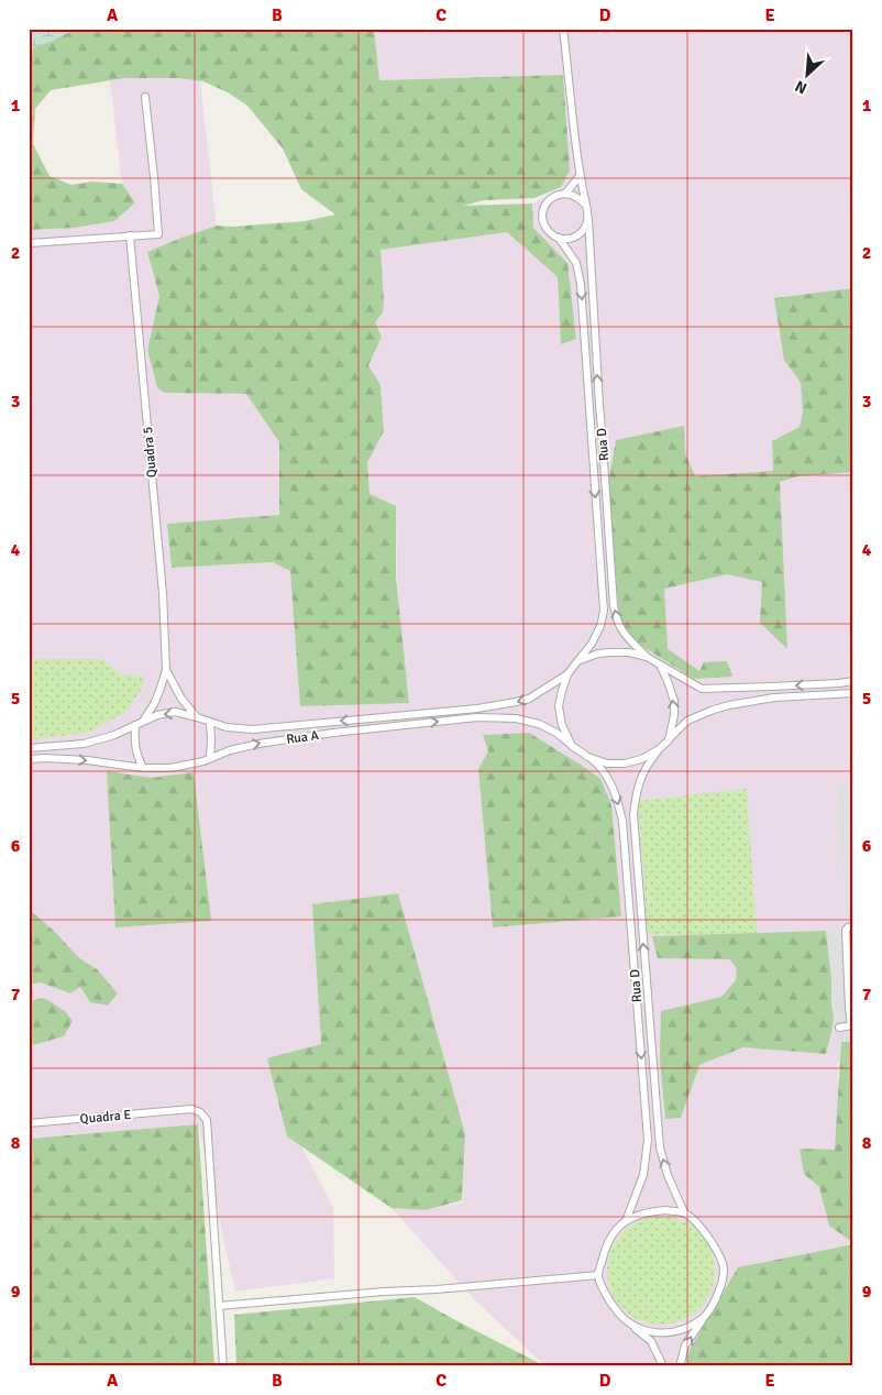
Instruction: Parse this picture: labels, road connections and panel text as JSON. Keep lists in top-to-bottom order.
{
  "streets": {
    "street": [
      "Rua D",
      "Quadra 5",
      "Rua A",
      "Quadra E"
    ]
  },
  "crossings": [
    ["Rua D", "Rua A"],
    ["Quadra 5", "Rua A"]
  ],
  "north": "bottom left",
  "grid": {
    "columns": [
      "A",
      "B",
      "C",
      "D",
      "E"
    ],
    "rows": [
      "1",
      "2",
      "3",
      "4",
      "5",
      "6",
      "7",
      "8",
      "9"
    ]
  }
}
